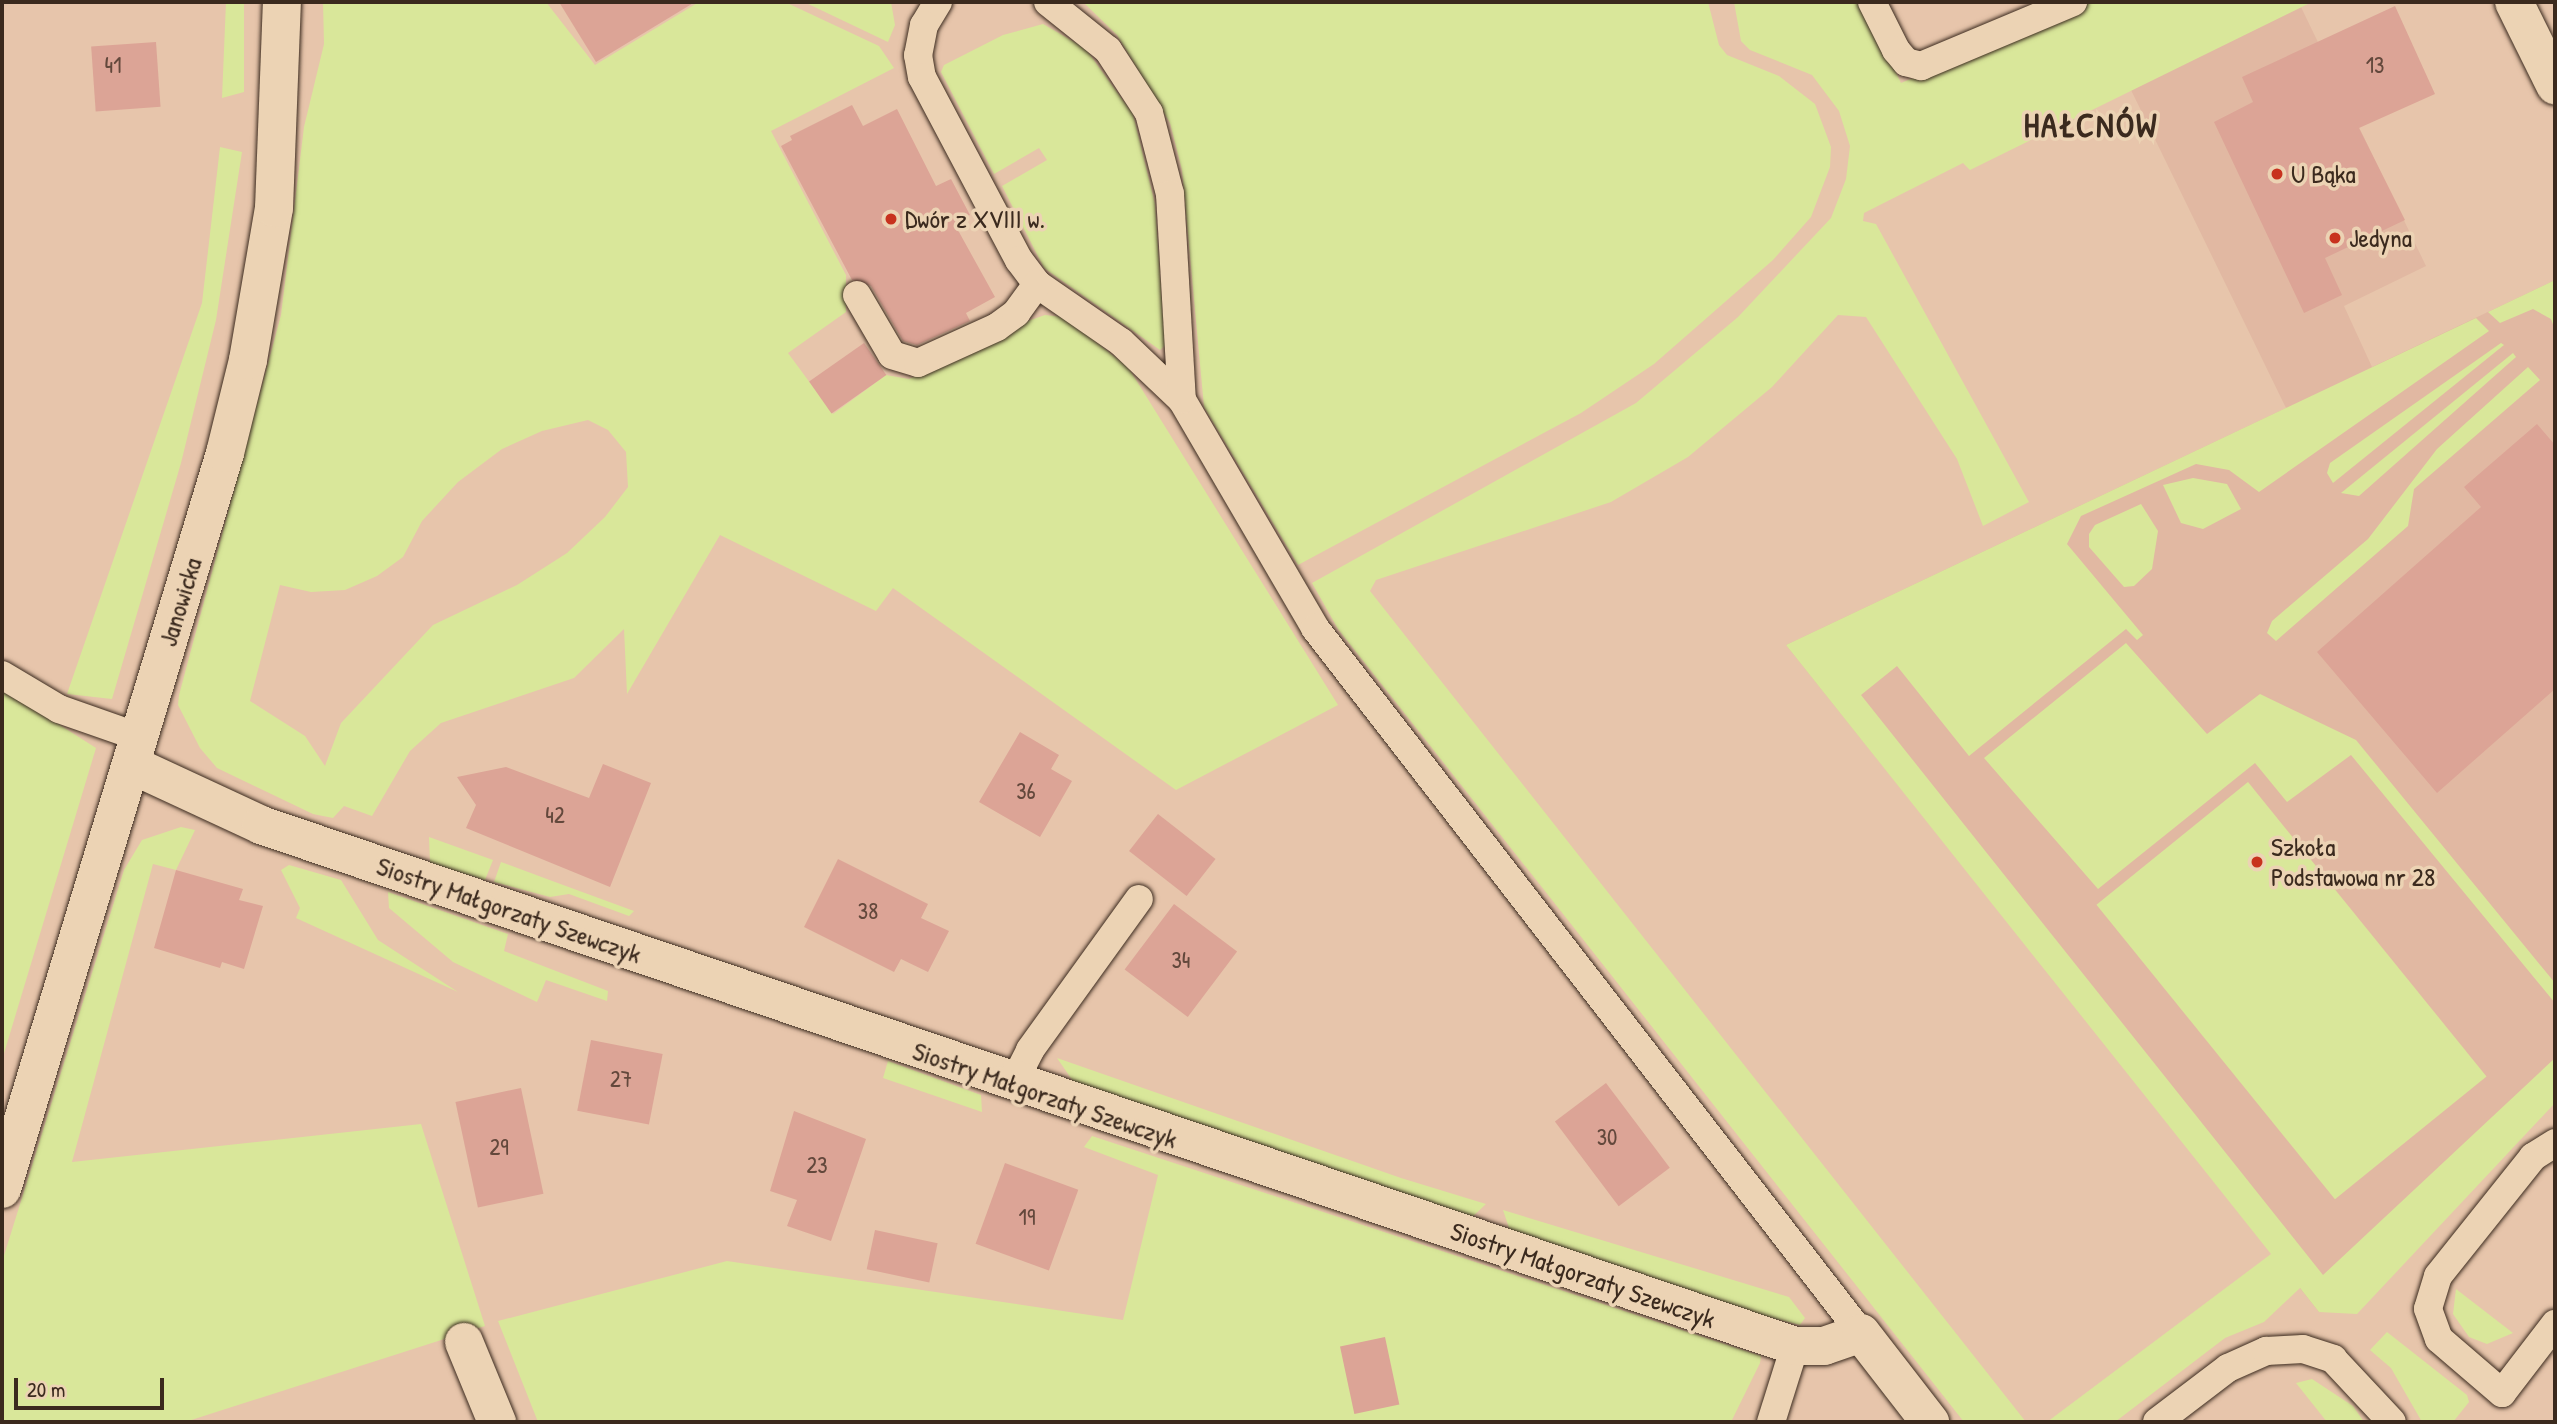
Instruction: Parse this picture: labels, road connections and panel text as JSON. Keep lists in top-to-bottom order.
{
  "streets": {
    "street": ["Janowicka", "Siostry Małgorzaty Szewczyk"]
  },
  "crossings": [
    ["Janowicka", "Siostry Małgorzaty Szewczyk"]
  ],
  "districts": ["HAŁCNÓW"],
  "places": [
    "U Bąka",
    "Dwór z XVIII w.",
    "Jedyna",
    "Szkoła Podstawowa nr 28"
  ],
  "house_numbers": [
    "41",
    "13",
    "36",
    "42",
    "38",
    "34",
    "27",
    "30",
    "29",
    "23",
    "19"
  ],
  "scale_bar": "20 m"
}
